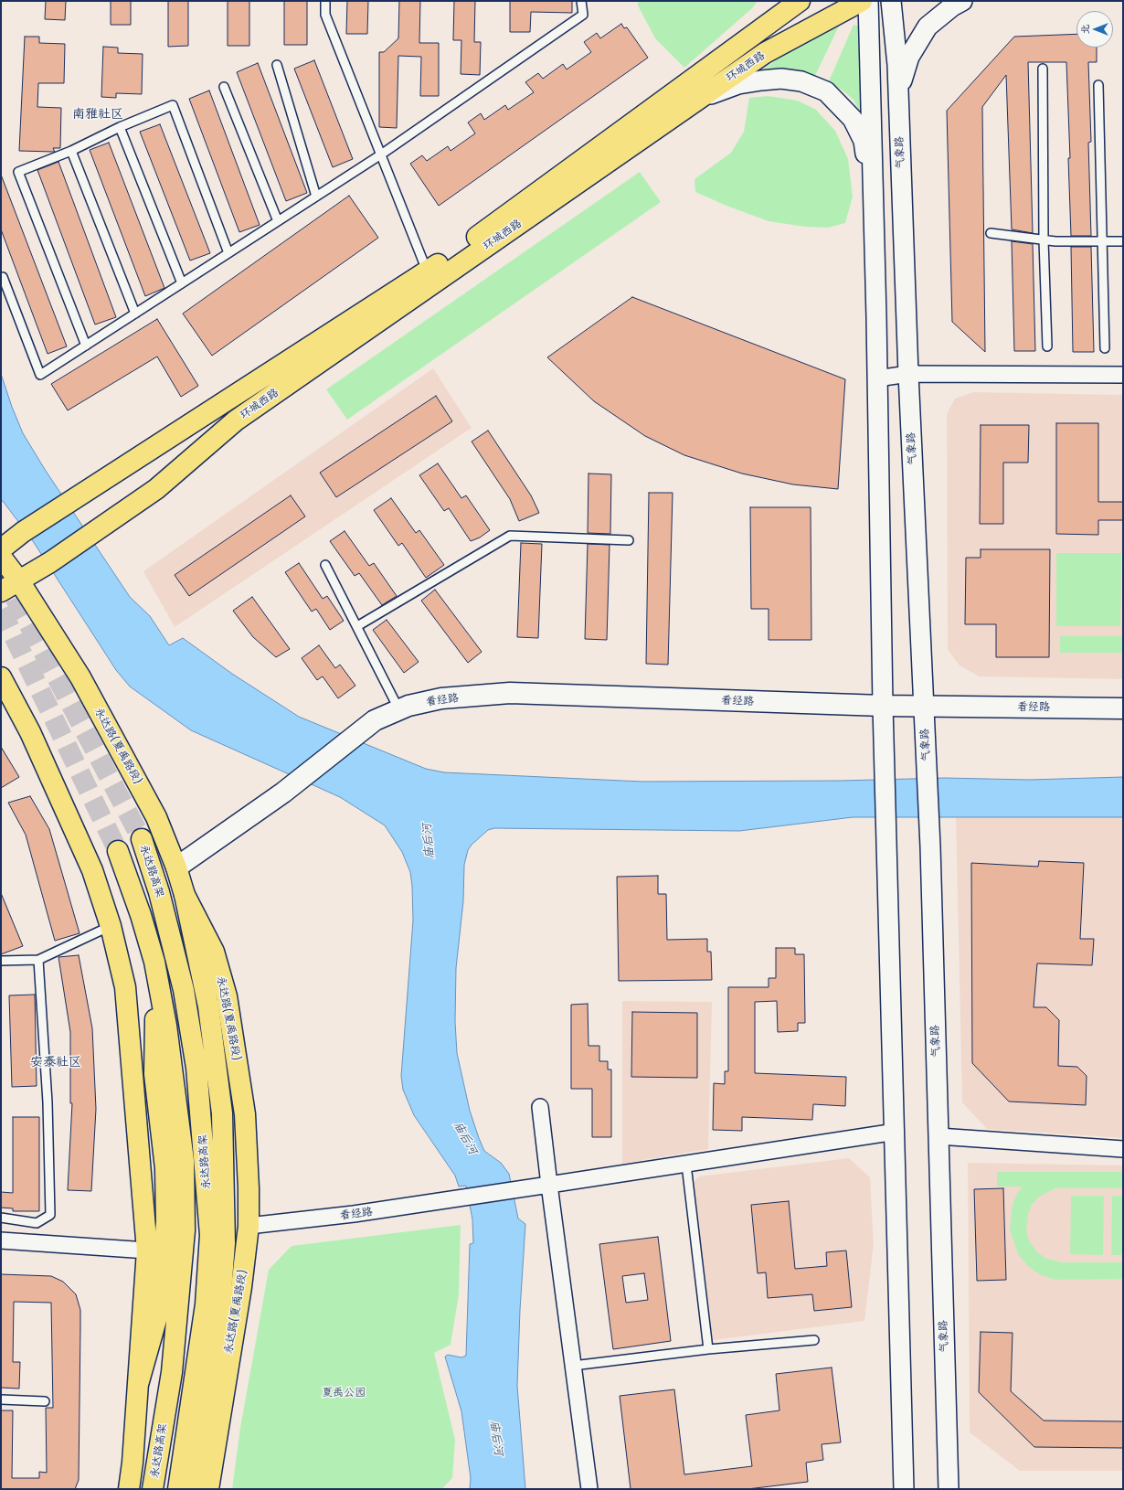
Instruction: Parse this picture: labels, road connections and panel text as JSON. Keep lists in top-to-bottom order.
{
  "streets": {
    "main road": [
      "环城西路",
      "看经路",
      "永达路(夏禹路段)",
      "永达路高架"
    ],
    "street": ["气象路"]
  },
  "crossings": [
    ["环城西路", "永达路(夏禹路段)"],
    ["气象路", "看经路"],
    ["看经路", "永达路(夏禹路段)"],
    ["永达路(夏禹路段)", "永达路高架"]
  ],
  "districts": ["南雅社区", "安泰社区"],
  "water": ["庙后河"],
  "parks": ["夏禹公园"],
  "north": "left"
}
